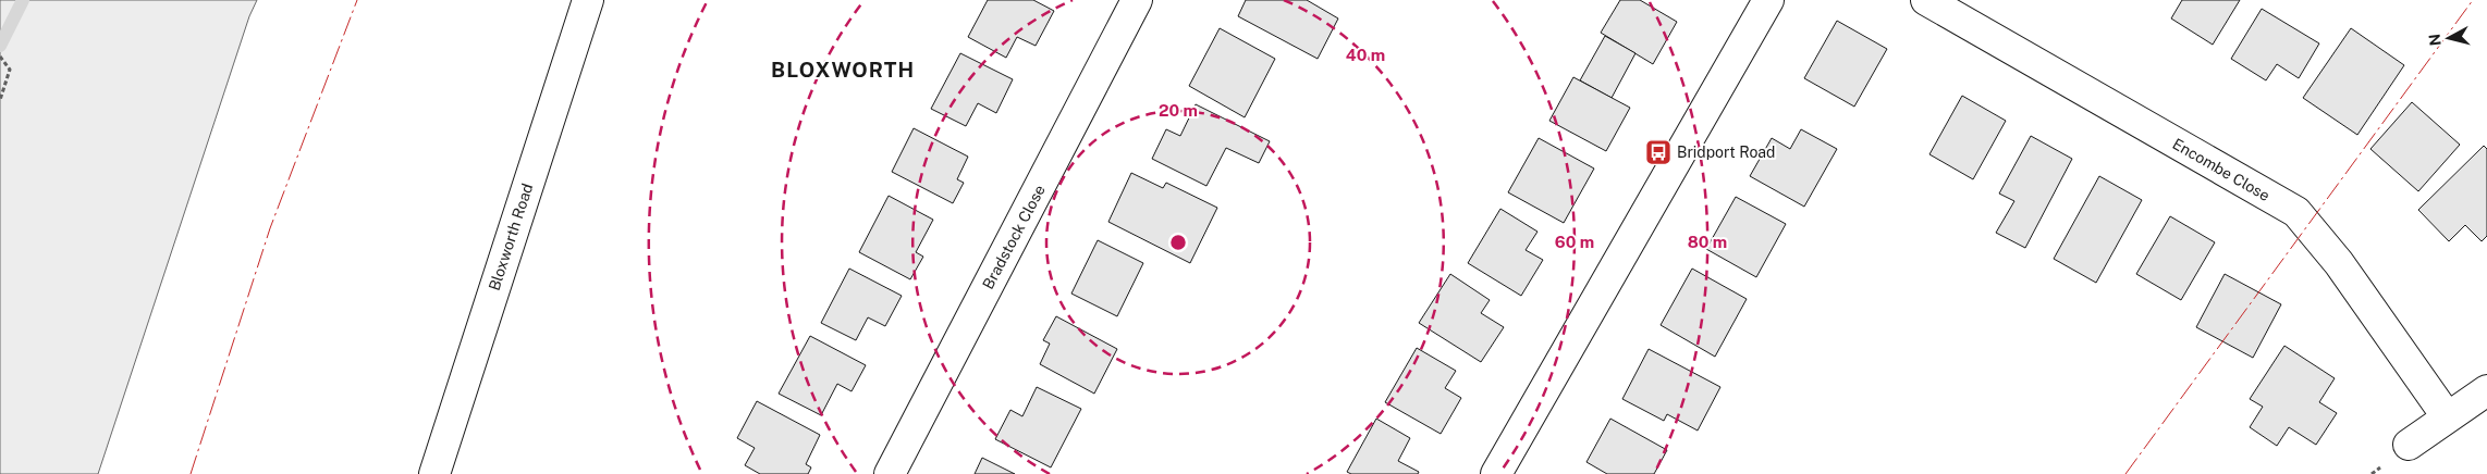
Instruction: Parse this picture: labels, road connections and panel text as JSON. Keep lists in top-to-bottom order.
{
  "streets": {
    "street": ["Encombe Close", "Bloxworth Road", "Bradstock Close"]
  },
  "districts": ["BLOXWORTH"],
  "places": {
    "bus stop": ["Bridport Road"]
  },
  "north": "left",
  "rings": [
    "40 m",
    "20 m",
    "60 m",
    "80 m"
  ]
}
